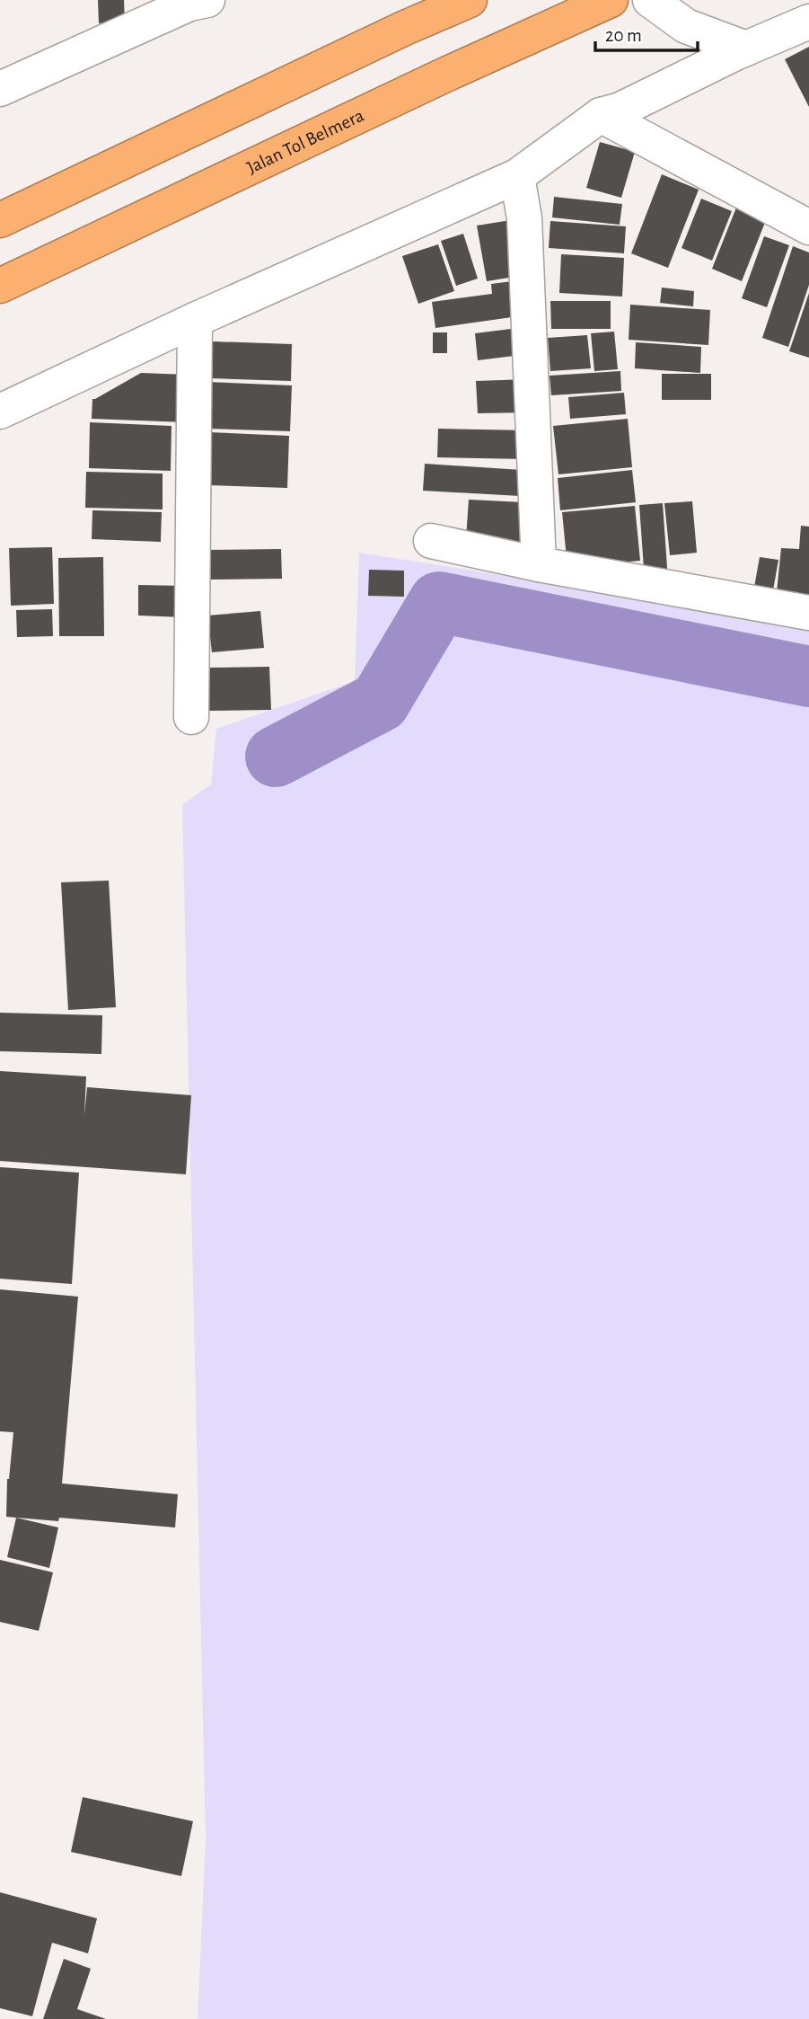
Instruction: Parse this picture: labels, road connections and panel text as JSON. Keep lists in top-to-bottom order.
{
  "streets": {
    "highway": ["Jalan Tol Belmera"]
  },
  "scale_bar": "20 m"
}
